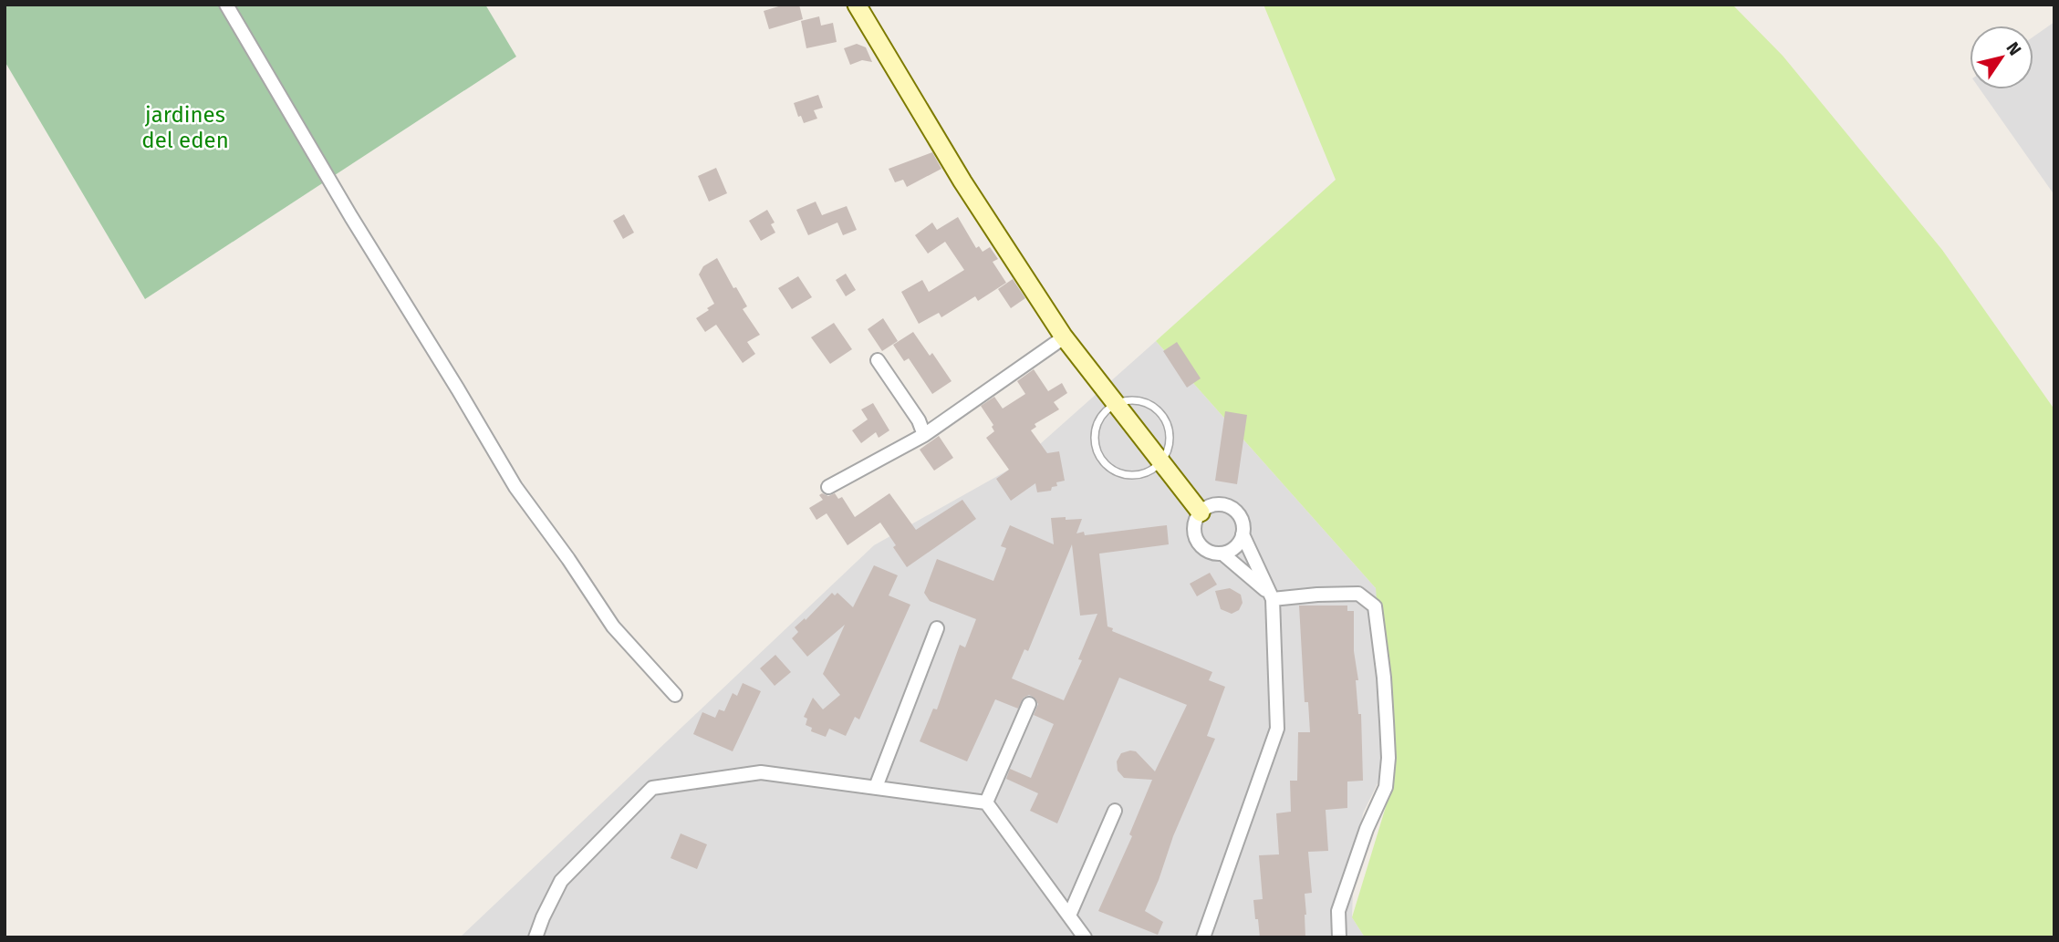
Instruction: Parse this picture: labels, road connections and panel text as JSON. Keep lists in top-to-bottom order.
{
  "parks": ["jardines del eden"],
  "north": "top right"
}
